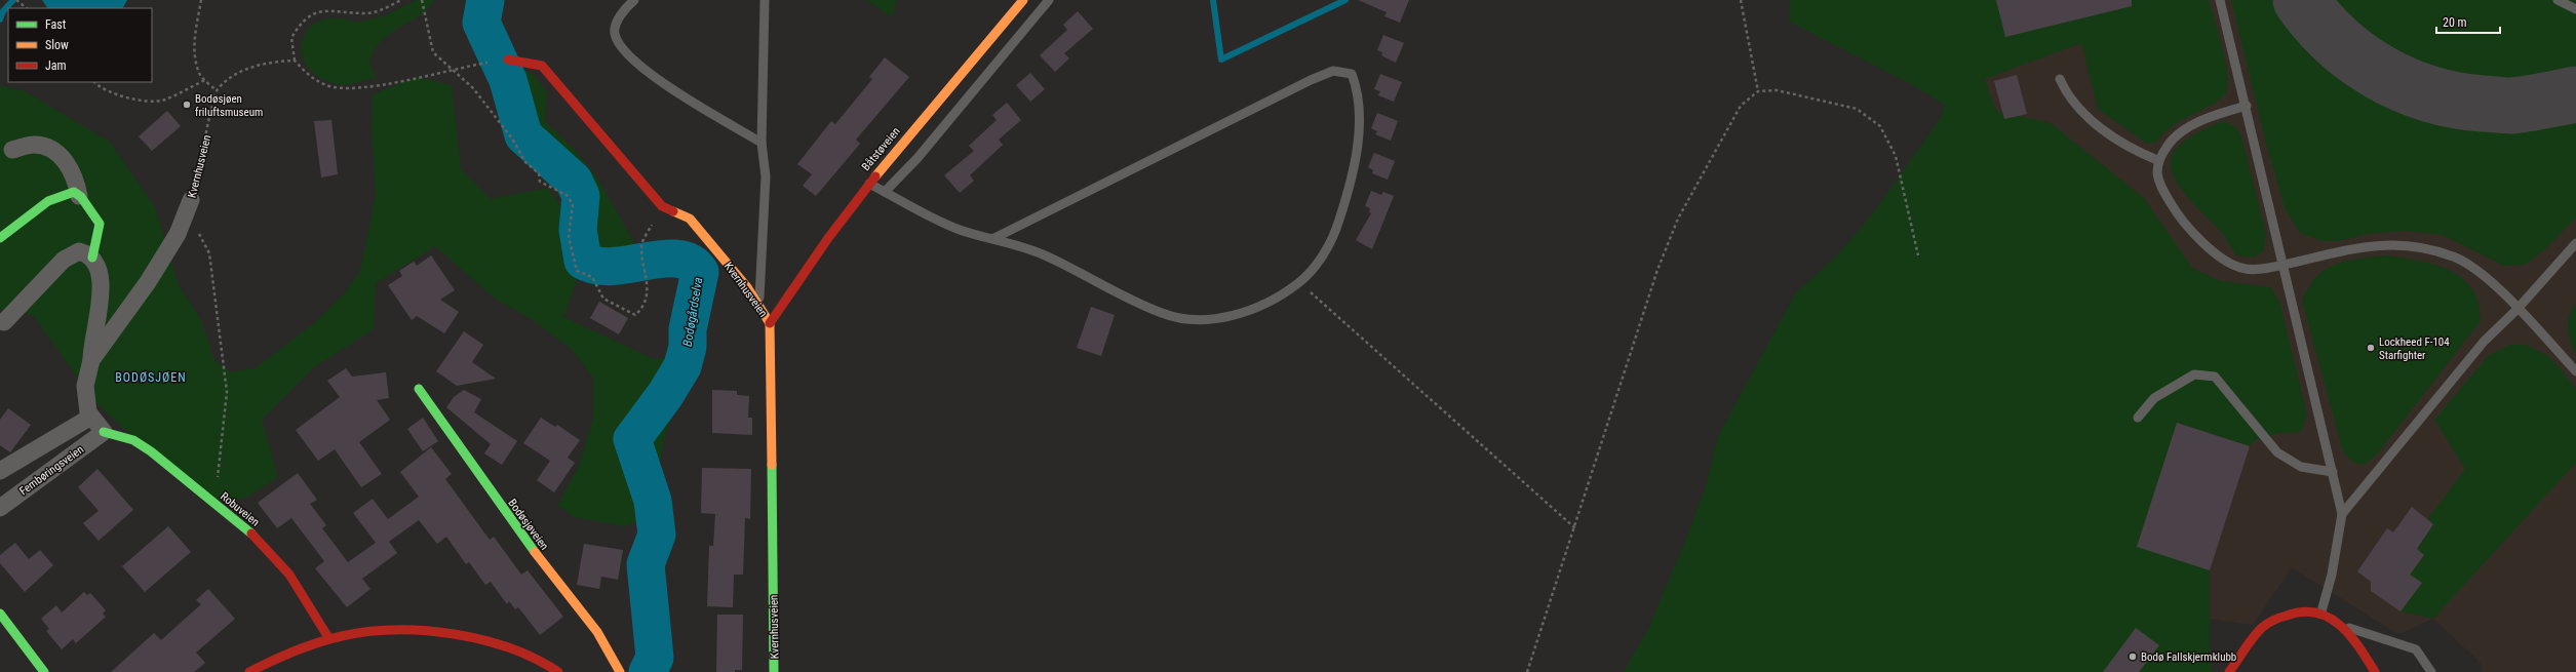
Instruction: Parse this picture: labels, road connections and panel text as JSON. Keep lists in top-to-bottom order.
{
  "streets": {
    "street": [
      "Båtstøveien",
      "Kvernhusveien",
      "Fembøringsveien",
      "Robuveien",
      "Bodøsjøveien"
    ]
  },
  "crossings": [
    ["Båtstøveien", "Kvernhusveien"],
    ["Kvernhusveien", "Fembøringsveien"],
    ["Kvernhusveien", "Robuveien"],
    ["Fembøringsveien", "Robuveien"]
  ],
  "districts": ["BODØSJØEN"],
  "water": ["Bodøgårdselva"],
  "places": ["Bodøsjøen friluftsmuseum", "Lockheed F-104 Starfighter", "Bodø Fallskjermklubb"],
  "legend": ["Fast", "Slow", "Jam"],
  "scale_bar": "20 m"
}
